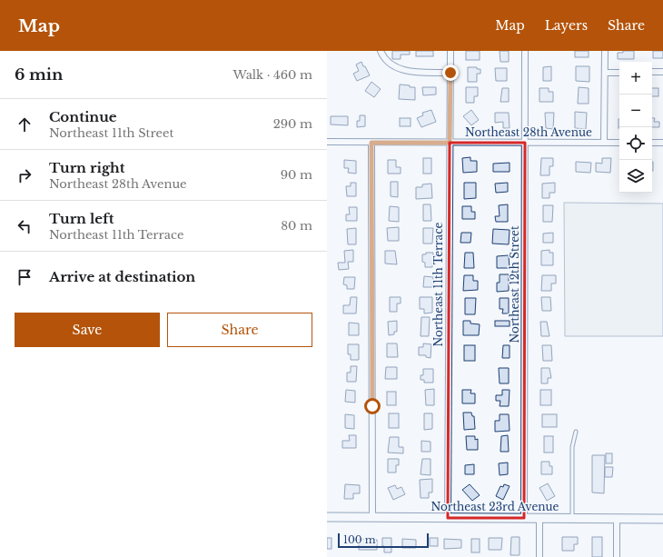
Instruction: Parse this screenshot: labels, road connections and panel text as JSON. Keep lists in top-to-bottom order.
{
  "streets": {
    "main road": ["Northeast 23rd Avenue"],
    "street": ["Northeast 28th Avenue", "Northeast 11th Terrace", "Northeast 12th Street"]
  },
  "crossings": [
    ["Northeast 28th Avenue", "Northeast 11th Terrace"],
    ["Northeast 28th Avenue", "Northeast 12th Street"],
    ["Northeast 11th Terrace", "Northeast 23rd Avenue"],
    ["Northeast 12th Street", "Northeast 23rd Avenue"]
  ],
  "scale_bar": "100 m",
  "page": {
    "header": "Map",
    "nav": ["Map", "Layers", "Share"],
    "heading": ["6 min", "Walk · 460 m"],
    "map_buttons": ["+", "−"],
    "list": [
      ["Continue", "Northeast 11th Street", "290 m"],
      ["Turn right", "Northeast 28th Avenue", "90 m"],
      ["Turn left", "Northeast 11th Terrace", "80 m"],
      "Arrive at destination"
    ],
    "buttons": ["Save", "Share"],
    "scale": "100 m"
  }
}
